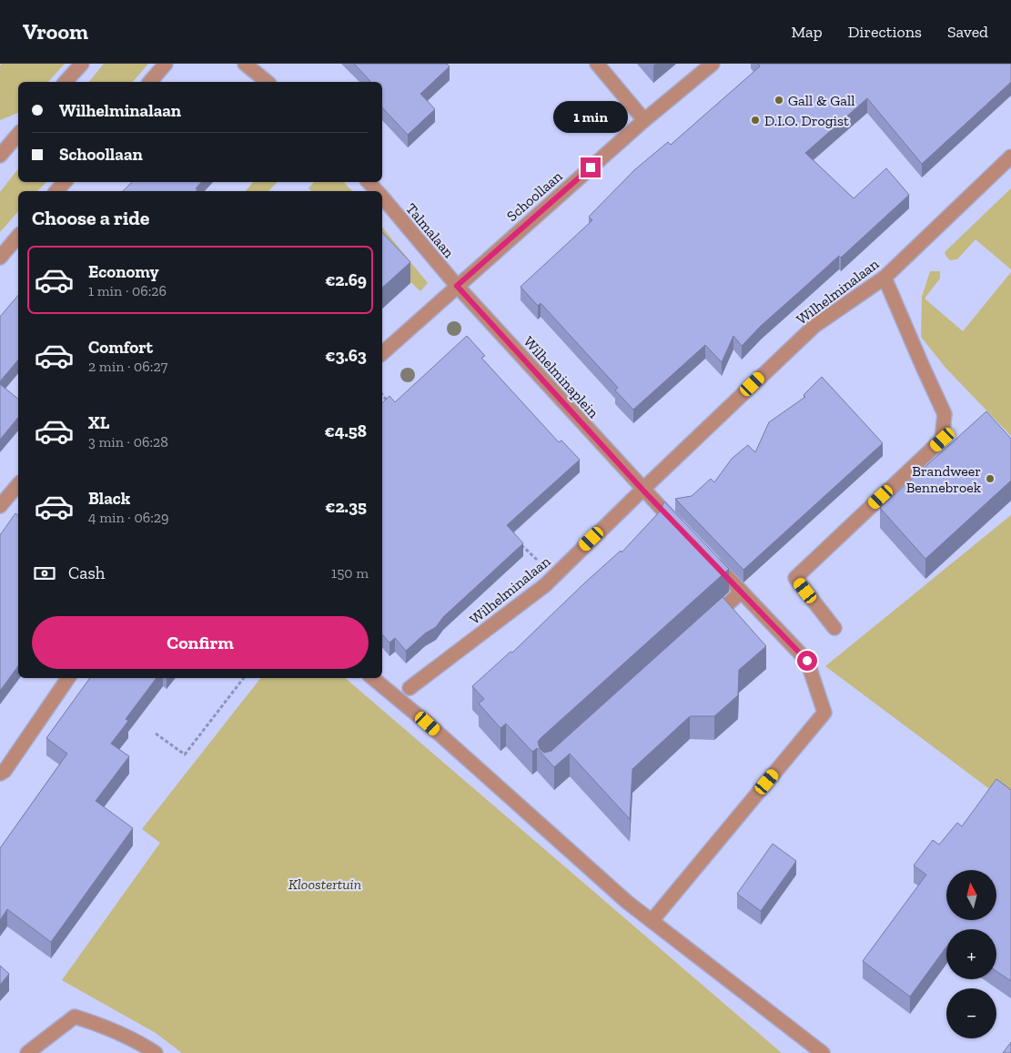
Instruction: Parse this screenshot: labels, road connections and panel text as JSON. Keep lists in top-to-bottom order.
{
  "streets": {
    "street": [
      "Schoollaan",
      "Talmalaan",
      "Wilhelminalaan",
      "Wilhelminaplein"
    ]
  },
  "crossings": [
    ["Schoollaan", "Talmalaan"],
    ["Schoollaan", "Wilhelminaplein"],
    ["Talmalaan", "Wilhelminaplein"],
    ["Wilhelminalaan", "Wilhelminaplein"]
  ],
  "parks": ["Kloostertuin"],
  "places": ["Gall & Gall", "D.I.O. Drogist", "Brandweer Bennebroek"],
  "north": "top",
  "page": {
    "header": "Vroom",
    "nav": ["Map", "Directions", "Saved"],
    "banner": ["Wilhelminalaan", "Schoollaan"],
    "bubble": "1 min",
    "heading": "Choose a ride",
    "list": [
      {
        "name": "Economy",
        "note": "1 min · 06:26",
        "value": "€2.69"
      },
      {
        "name": "Comfort",
        "note": "2 min · 06:27",
        "value": "€3.63"
      },
      {
        "name": "XL",
        "note": "3 min · 06:28",
        "value": "€4.58"
      },
      {
        "name": "Black",
        "note": "4 min · 06:29",
        "value": "€2.35"
      }
    ],
    "pay": ["Cash", "150 m"],
    "buttons": "Confirm",
    "map_buttons": ["+", "−"]
  }
}
